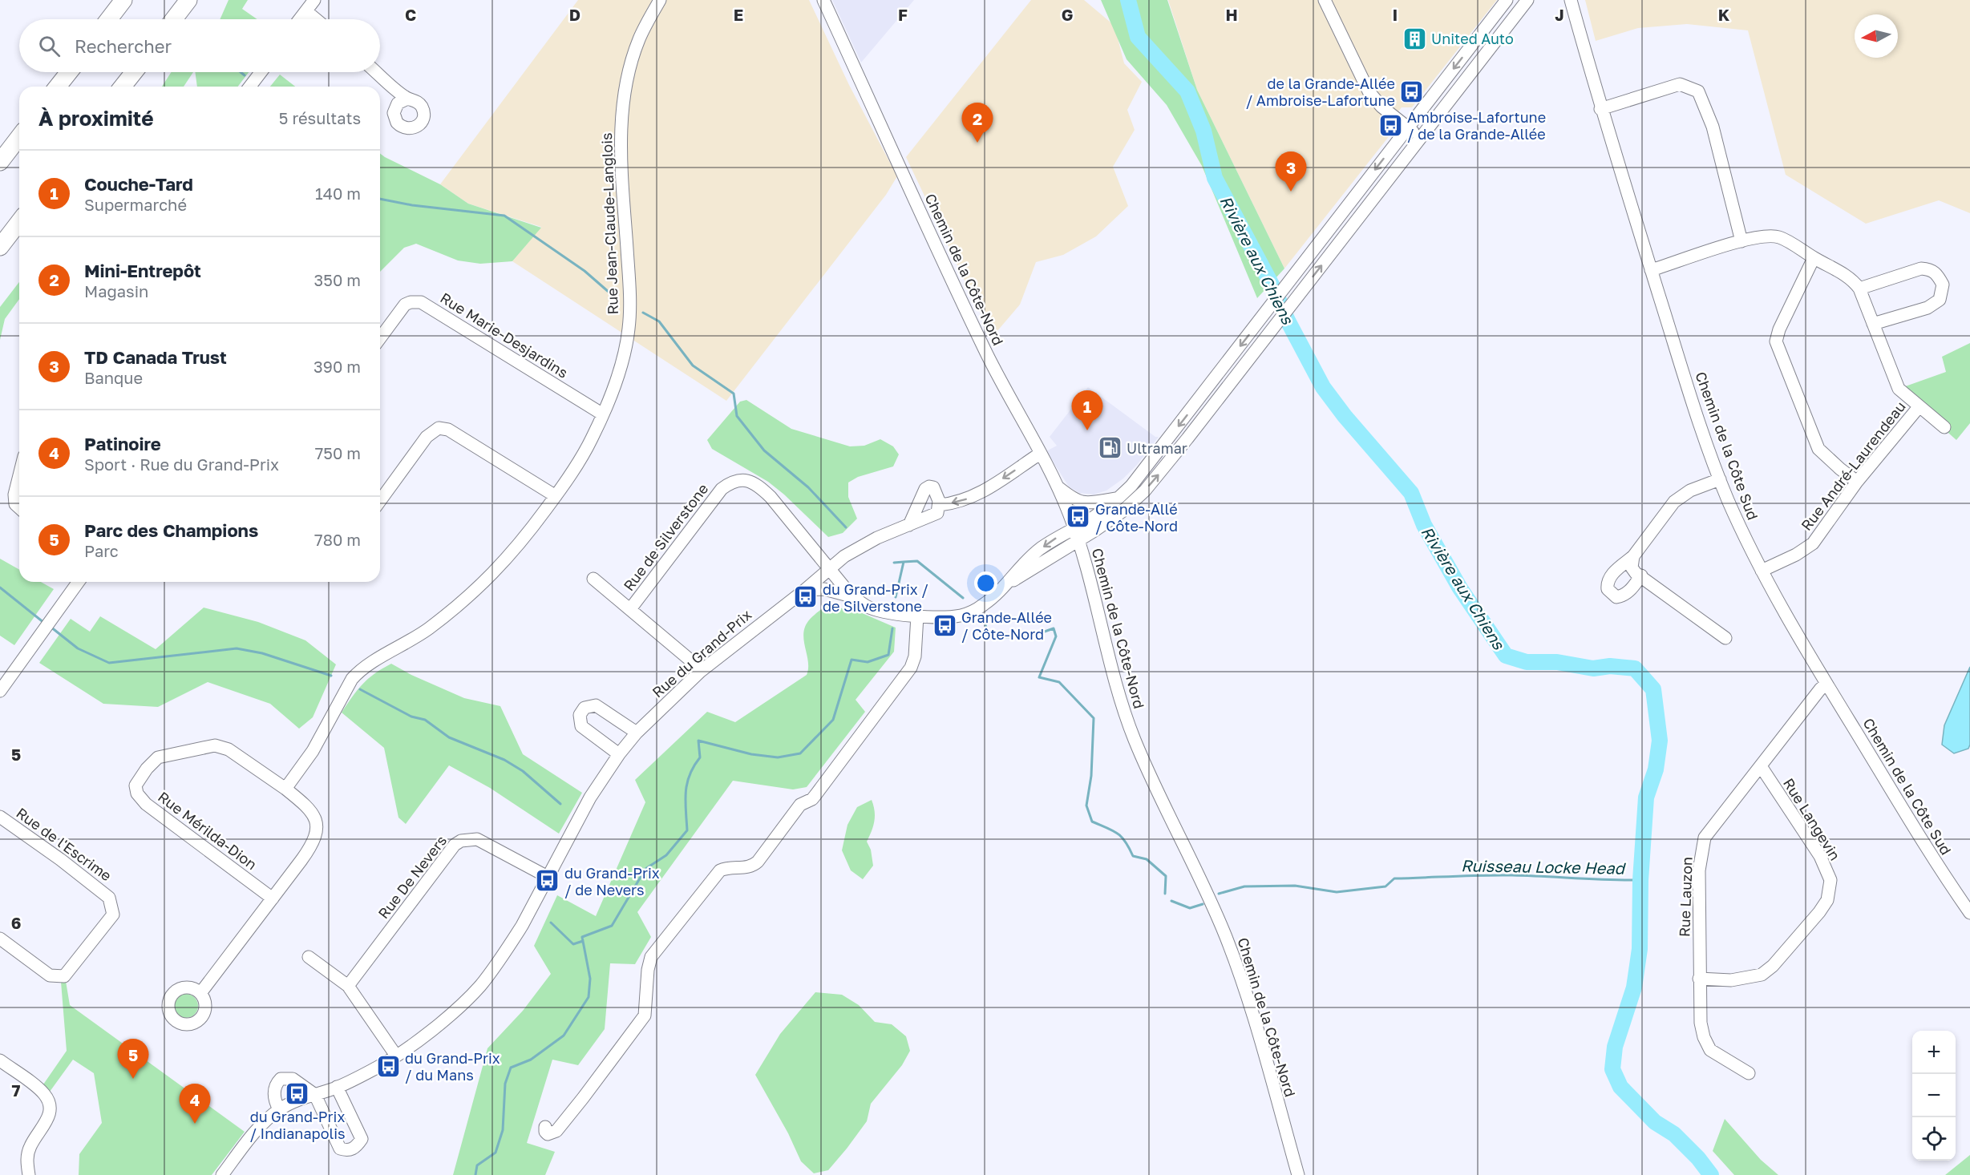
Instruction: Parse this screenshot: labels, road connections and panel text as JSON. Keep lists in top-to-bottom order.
{
  "streets": {
    "street": [
      "Rue Jean-Claude-Langlois",
      "Chemin de la Côte-Nord",
      "Rue Marie-Desjardins",
      "Chemin de la Côte Sud",
      "Rue André-Laurendeau",
      "Rue de Silverstone",
      "Rue du Grand-Prix",
      "Rue Langevin",
      "Rue Mérilda-Dion",
      "Rue de l'Escrime",
      "Rue De Nevers",
      "Rue Lauzon"
    ]
  },
  "crossings": [
    ["Rue Jean-Claude-Langlois", "Rue Marie-Desjardins"],
    ["Rue Jean-Claude-Langlois", "Rue Mérilda-Dion"],
    ["Chemin de la Côte Sud", "Rue André-Laurendeau"],
    ["Chemin de la Côte Sud", "Rue Lauzon"],
    ["Rue de Silverstone", "Rue du Grand-Prix"],
    ["Rue du Grand-Prix", "Rue De Nevers"],
    ["Rue Langevin", "Rue Lauzon"]
  ],
  "water": ["Rivière aux Chiens", "Ruisseau Locke Head"],
  "places": {
    "building": ["United Auto"],
    "bus stop": [
      "de la Grande-Allée / Ambroise-Lafortune",
      "Ambroise-Lafortune / de la Grande-Allée",
      "Grande-Allé / Côte-Nord",
      "du Grand-Prix / de Silverstone",
      "Grande-Allée / Côte-Nord",
      "du Grand-Prix / de Nevers",
      "du Grand-Prix / du Mans",
      "du Grand-Prix / Indianapolis"
    ],
    "fuel station": ["Ultramar"]
  },
  "north": "left",
  "page": {
    "search": "Rechercher",
    "heading": ["À proximité", "5 résultats"],
    "pins": [
      "2",
      "3",
      "1",
      "5",
      "4"
    ],
    "list": [
      {
        "mark": "1",
        "name": "Couche-Tard",
        "note": "Supermarché",
        "value": "140 m"
      },
      {
        "mark": "2",
        "name": "Mini-Entrepôt",
        "note": "Magasin",
        "value": "350 m"
      },
      {
        "mark": "3",
        "name": "TD Canada Trust",
        "note": "Banque",
        "value": "390 m"
      },
      {
        "mark": "4",
        "name": "Patinoire",
        "note": "Sport · Rue du Grand-Prix",
        "value": "750 m"
      },
      {
        "mark": "5",
        "name": "Parc des Champions",
        "note": "Parc",
        "value": "780 m"
      }
    ],
    "map_buttons": ["+", "−"]
  },
  "grid": {
    "columns": [
      "C",
      "D",
      "E",
      "F",
      "G",
      "H",
      "I",
      "J",
      "K"
    ],
    "rows": ["5", "6", "7"]
  }
}
